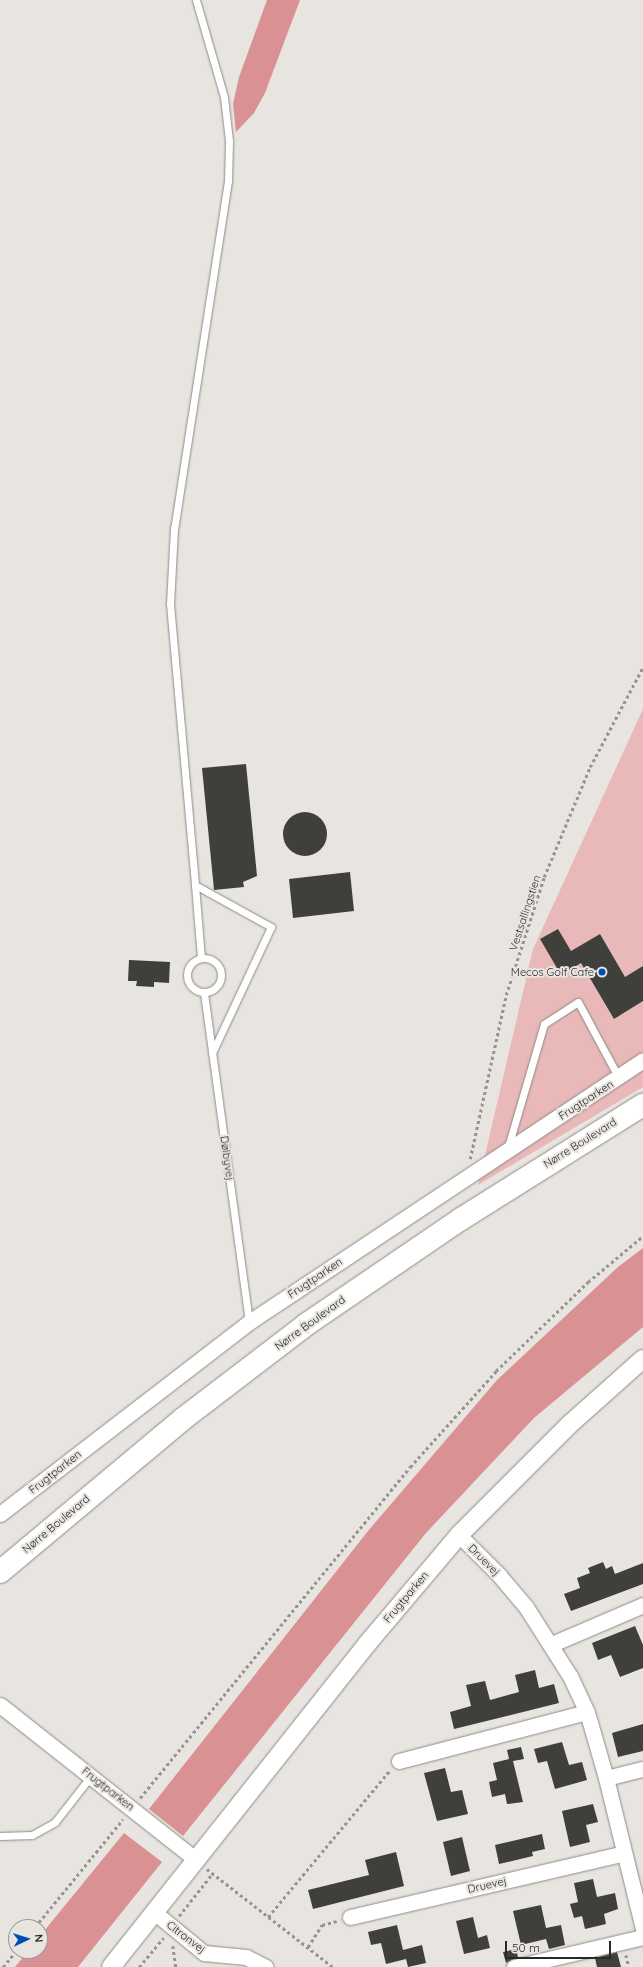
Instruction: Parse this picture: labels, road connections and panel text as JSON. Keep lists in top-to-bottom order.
{
  "streets": {
    "highway": ["Nørre Boulevard"],
    "street": ["Frugtparken", "Druevej", "Citronvej"],
    "lane": ["Dølbyvej"],
    "path": ["Vestsallingstien"]
  },
  "crossings": [
    ["Vestsallingstien", "Frugtparken"],
    ["Frugtparken", "Dølbyvej"],
    ["Frugtparken", "Druevej"],
    ["Frugtparken", "Citronvej"]
  ],
  "places": ["Mecos Golf Cafe"],
  "scale_bar": "50 m",
  "north": "right"
}
